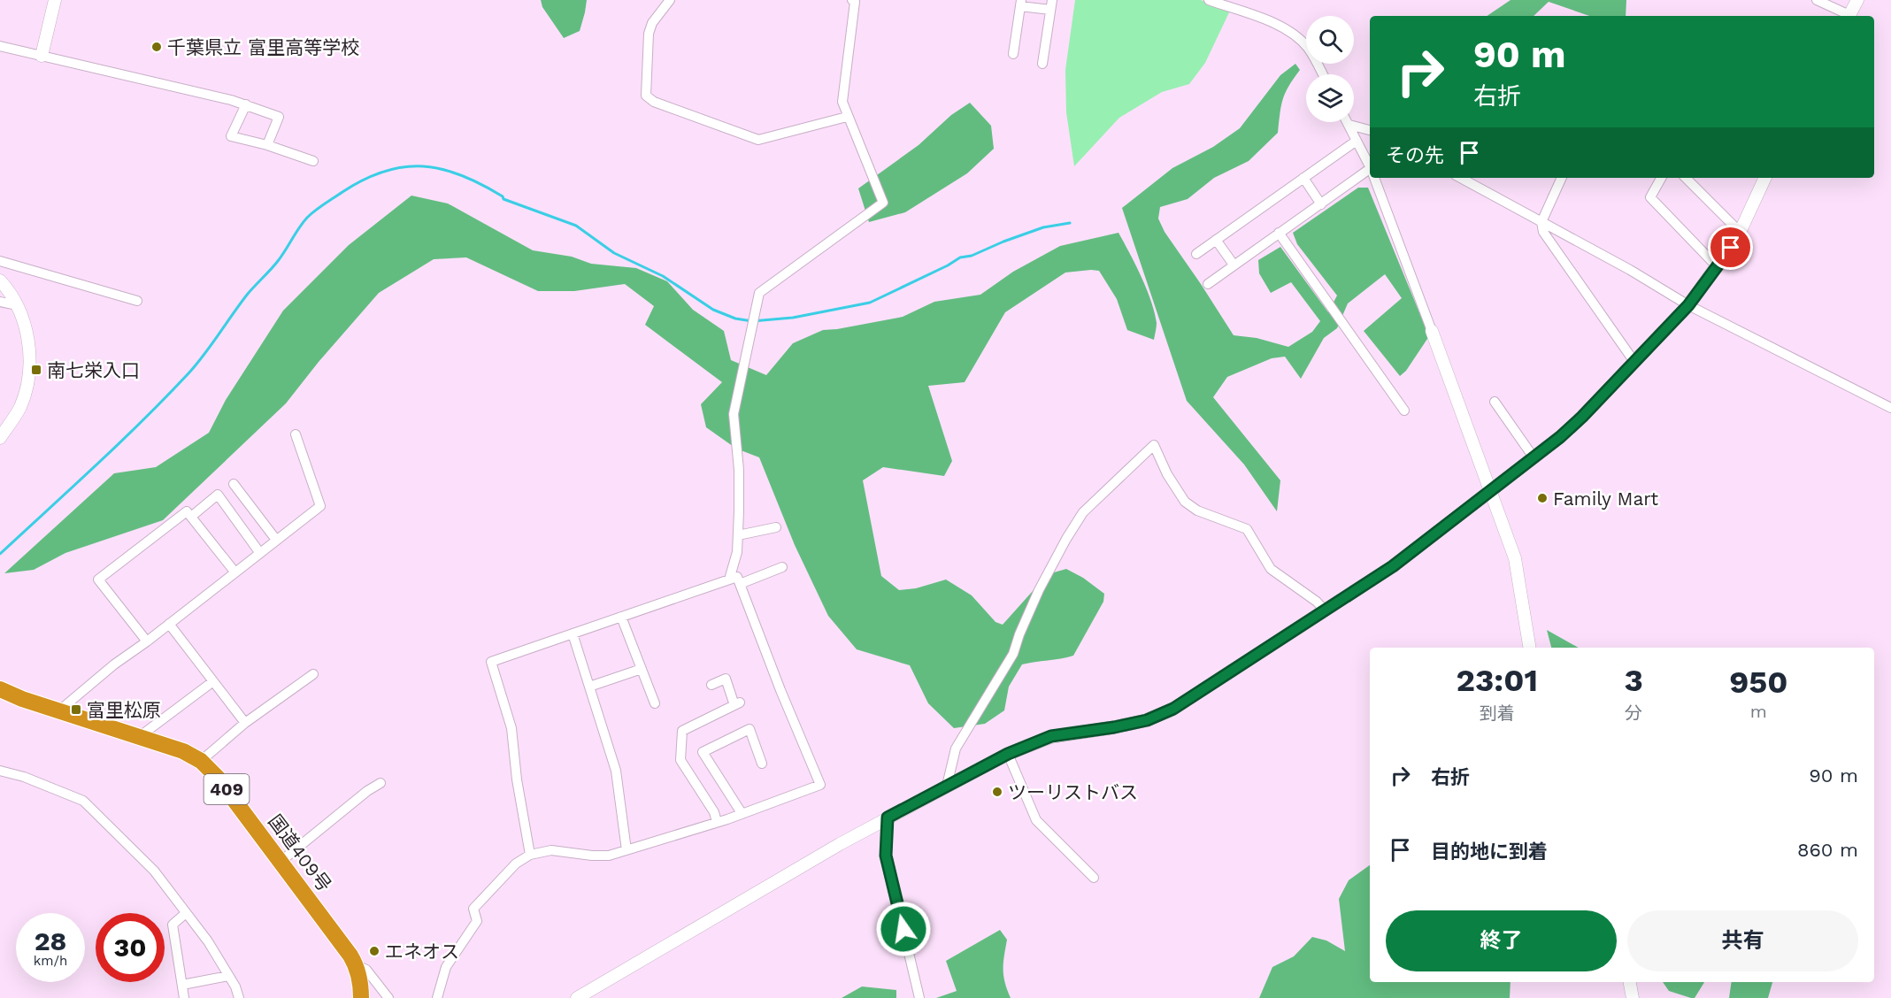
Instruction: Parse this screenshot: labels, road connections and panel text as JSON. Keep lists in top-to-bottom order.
{
  "streets": {
    "highway": ["409", "国道409号"]
  },
  "places": {
    "other": [
      "千葉県立 富里高等学校",
      "Family Mart",
      "ツーリストバス",
      "エネオス"
    ],
    "transit": ["南七栄入口", "富里松原"]
  },
  "page": {
    "turn": ["90 m", "右折"],
    "then": "その先",
    "eta": [
      "23:01",
      "到着",
      "3",
      "分",
      "950",
      "m"
    ],
    "list": [
      {
        "name": "右折",
        "value": "90 m"
      },
      {
        "name": "目的地に到着",
        "value": "860 m"
      }
    ],
    "buttons": ["終了", "共有"],
    "speed": "28 km/h",
    "limit": "30"
  }
}
